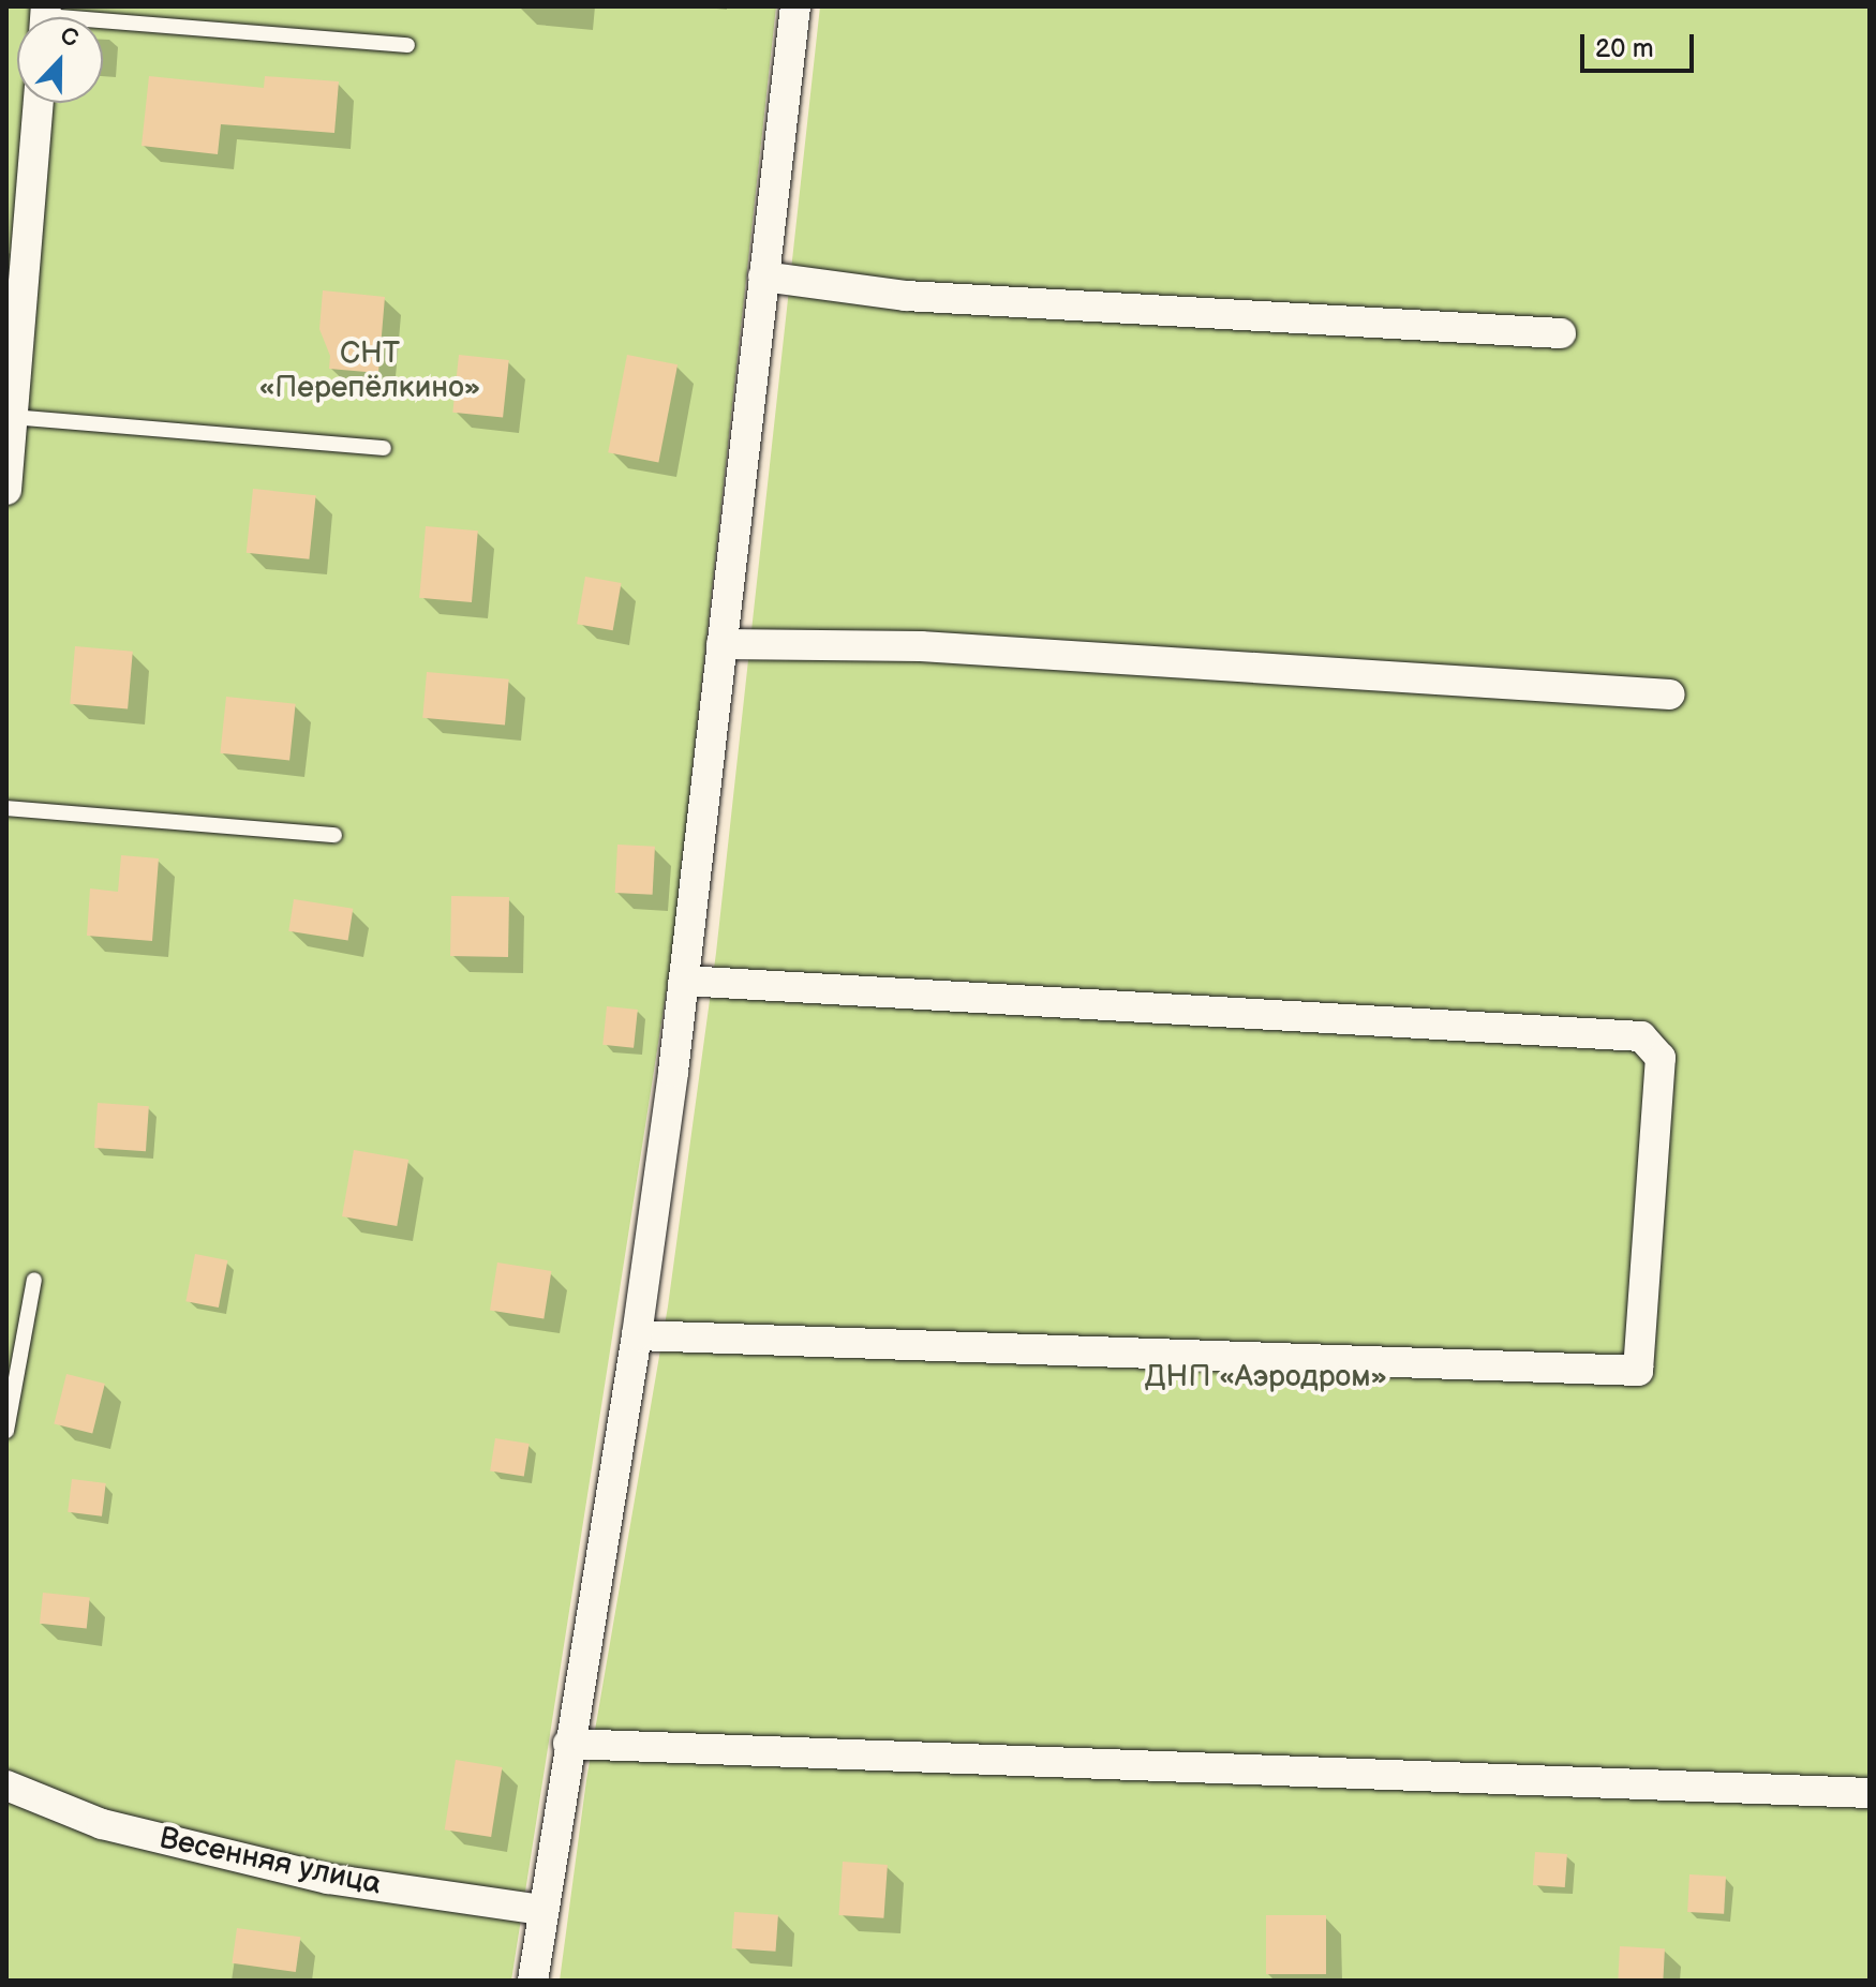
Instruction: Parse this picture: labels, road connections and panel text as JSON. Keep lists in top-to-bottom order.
{
  "streets": {
    "street": ["Весенняя улица"]
  },
  "parks": ["СНТ «Перепёлкино»", "ДНП «Аэродром»"],
  "scale_bar": "20 m",
  "north": "top"
}
